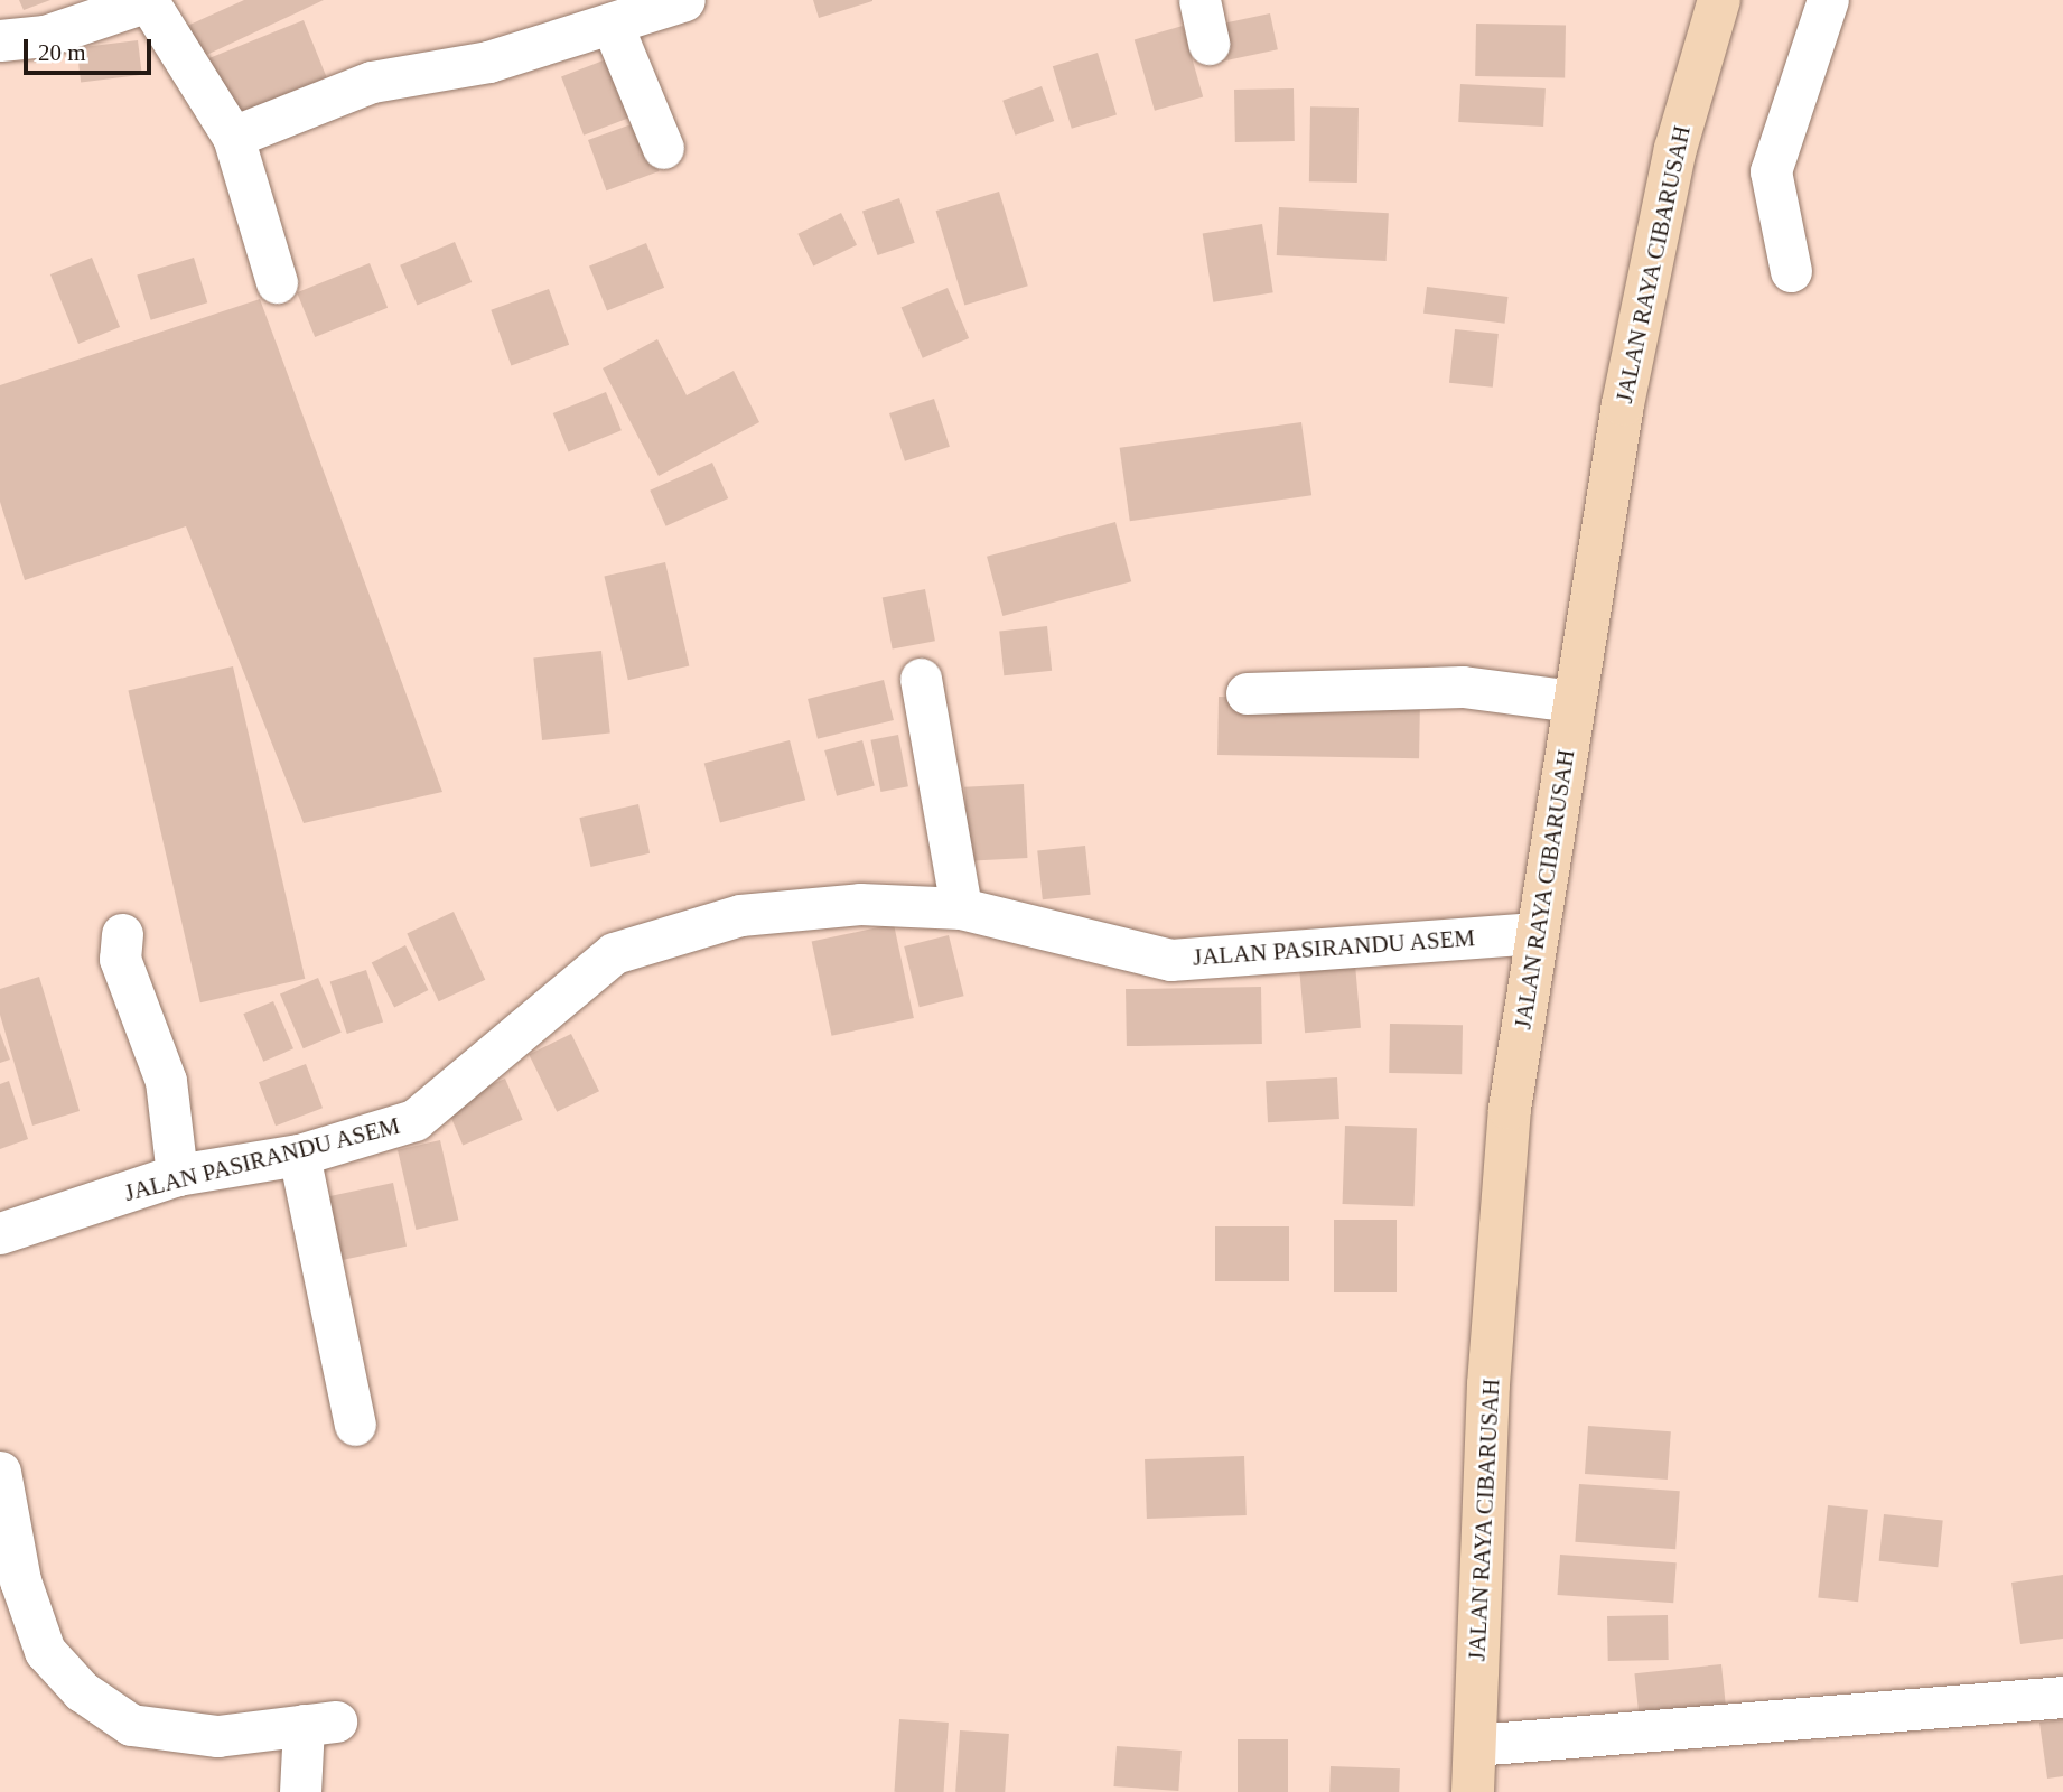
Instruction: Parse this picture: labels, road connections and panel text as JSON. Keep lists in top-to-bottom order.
{
  "streets": {
    "main road": ["JALAN RAYA CIBARUSAH"],
    "street": ["JALAN PASIRANDU ASEM"]
  },
  "crossings": [
    ["JALAN RAYA CIBARUSAH", "JALAN PASIRANDU ASEM"]
  ],
  "scale_bar": "20 m"
}
